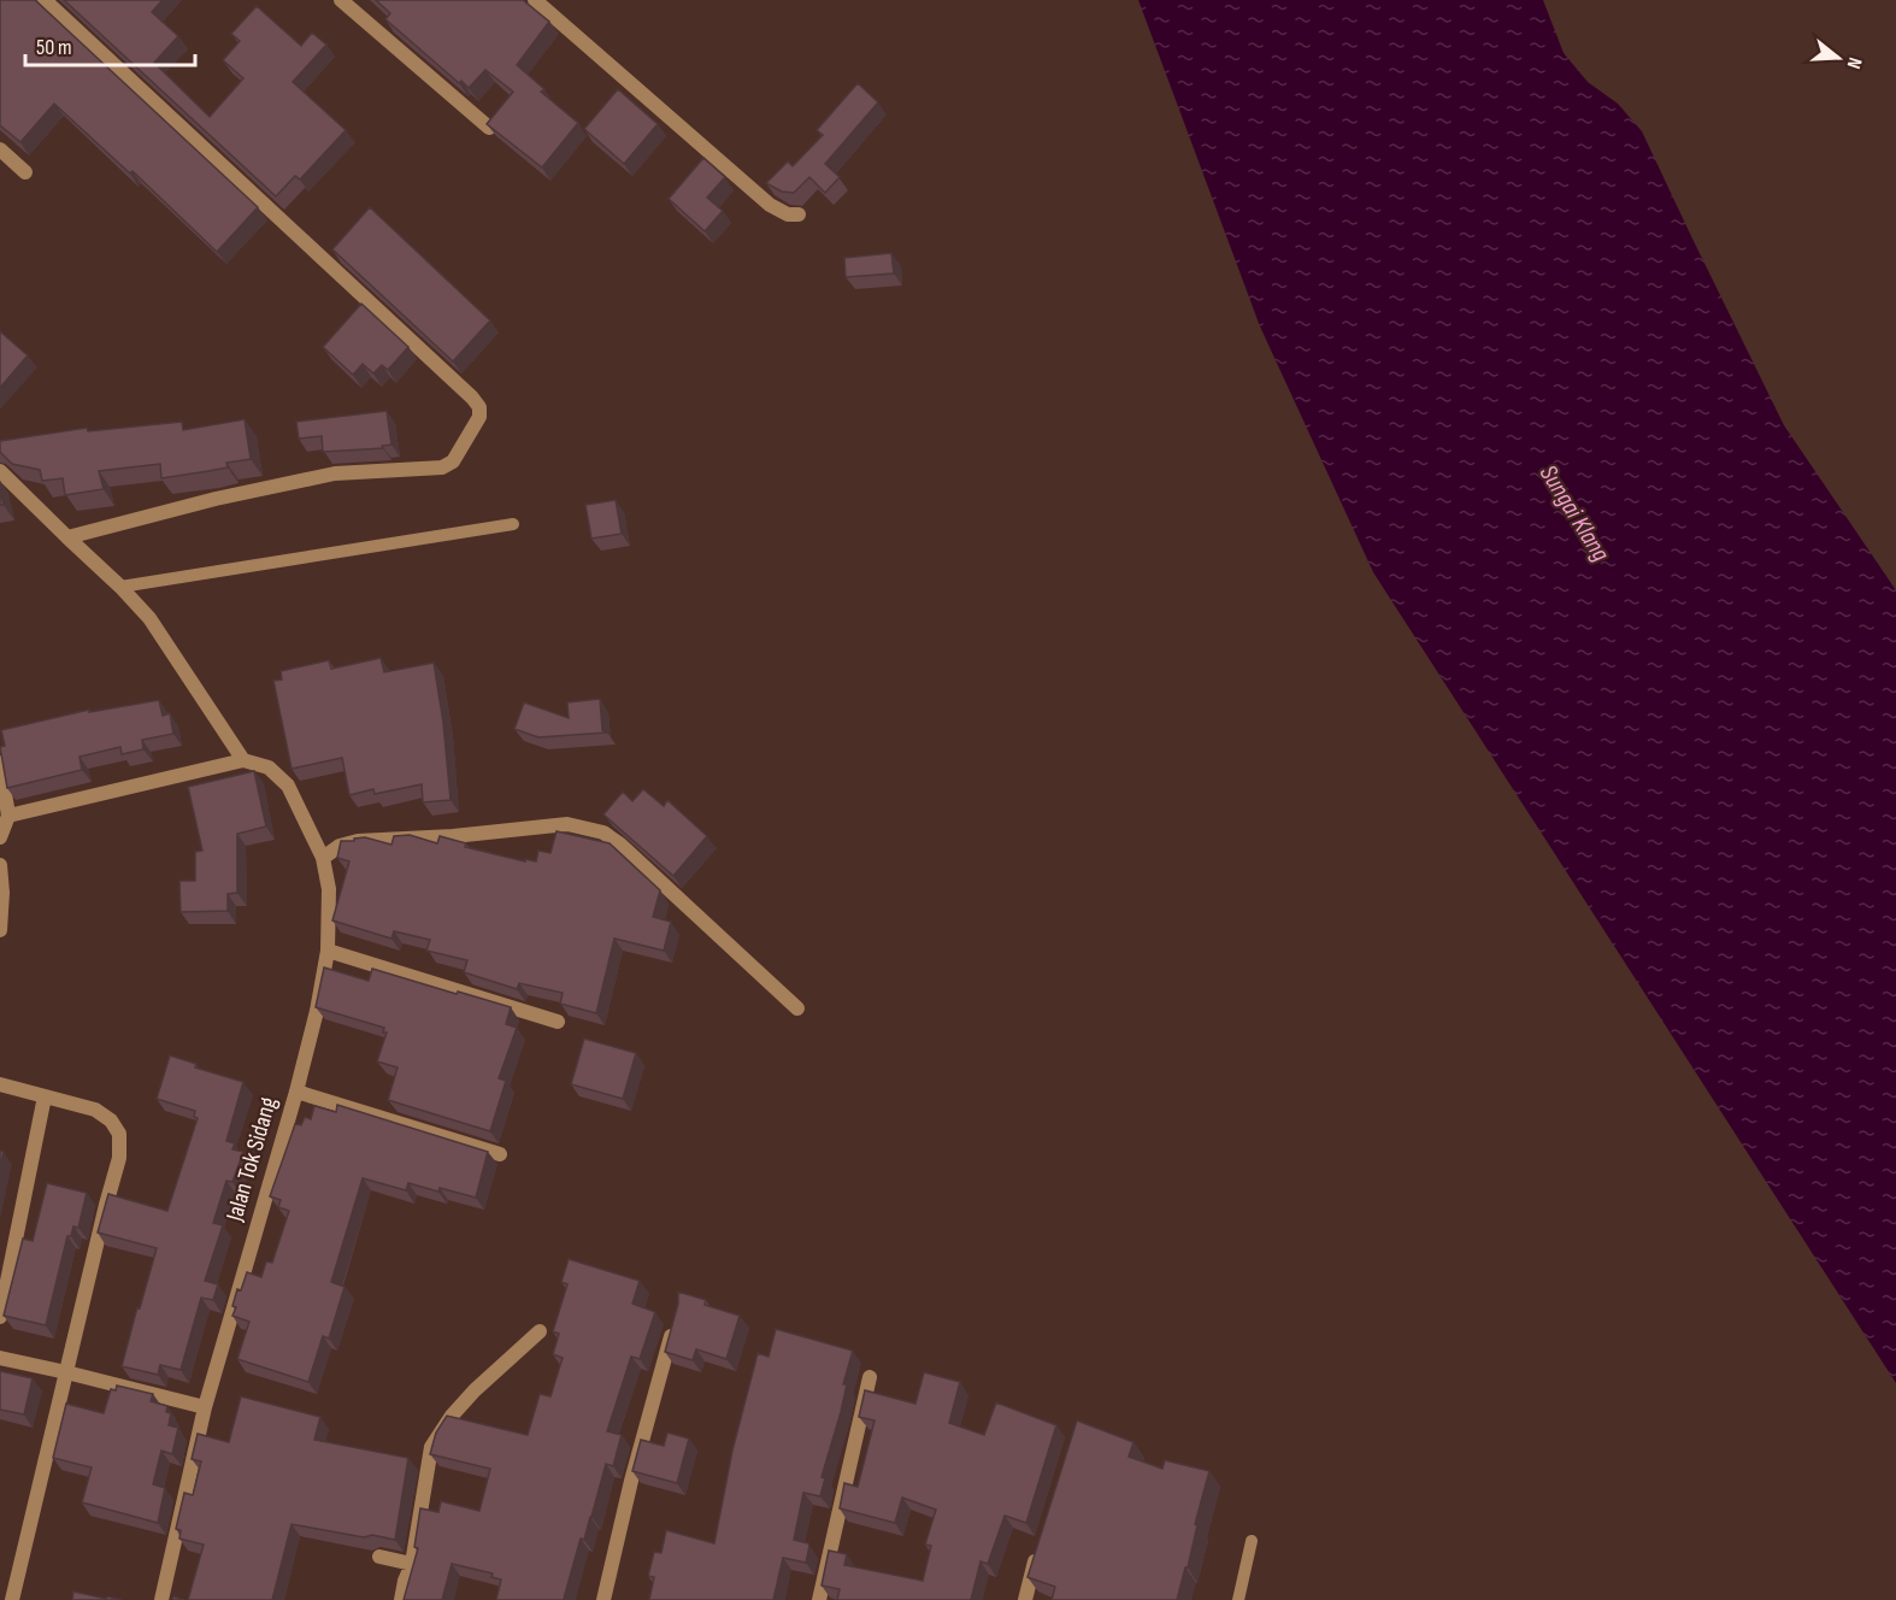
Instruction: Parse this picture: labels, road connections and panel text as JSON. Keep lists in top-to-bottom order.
{
  "streets": {
    "street": ["Jalan Tok Sidang"]
  },
  "water": ["Sungai Klang"],
  "scale_bar": "50 m",
  "north": "right"
}
